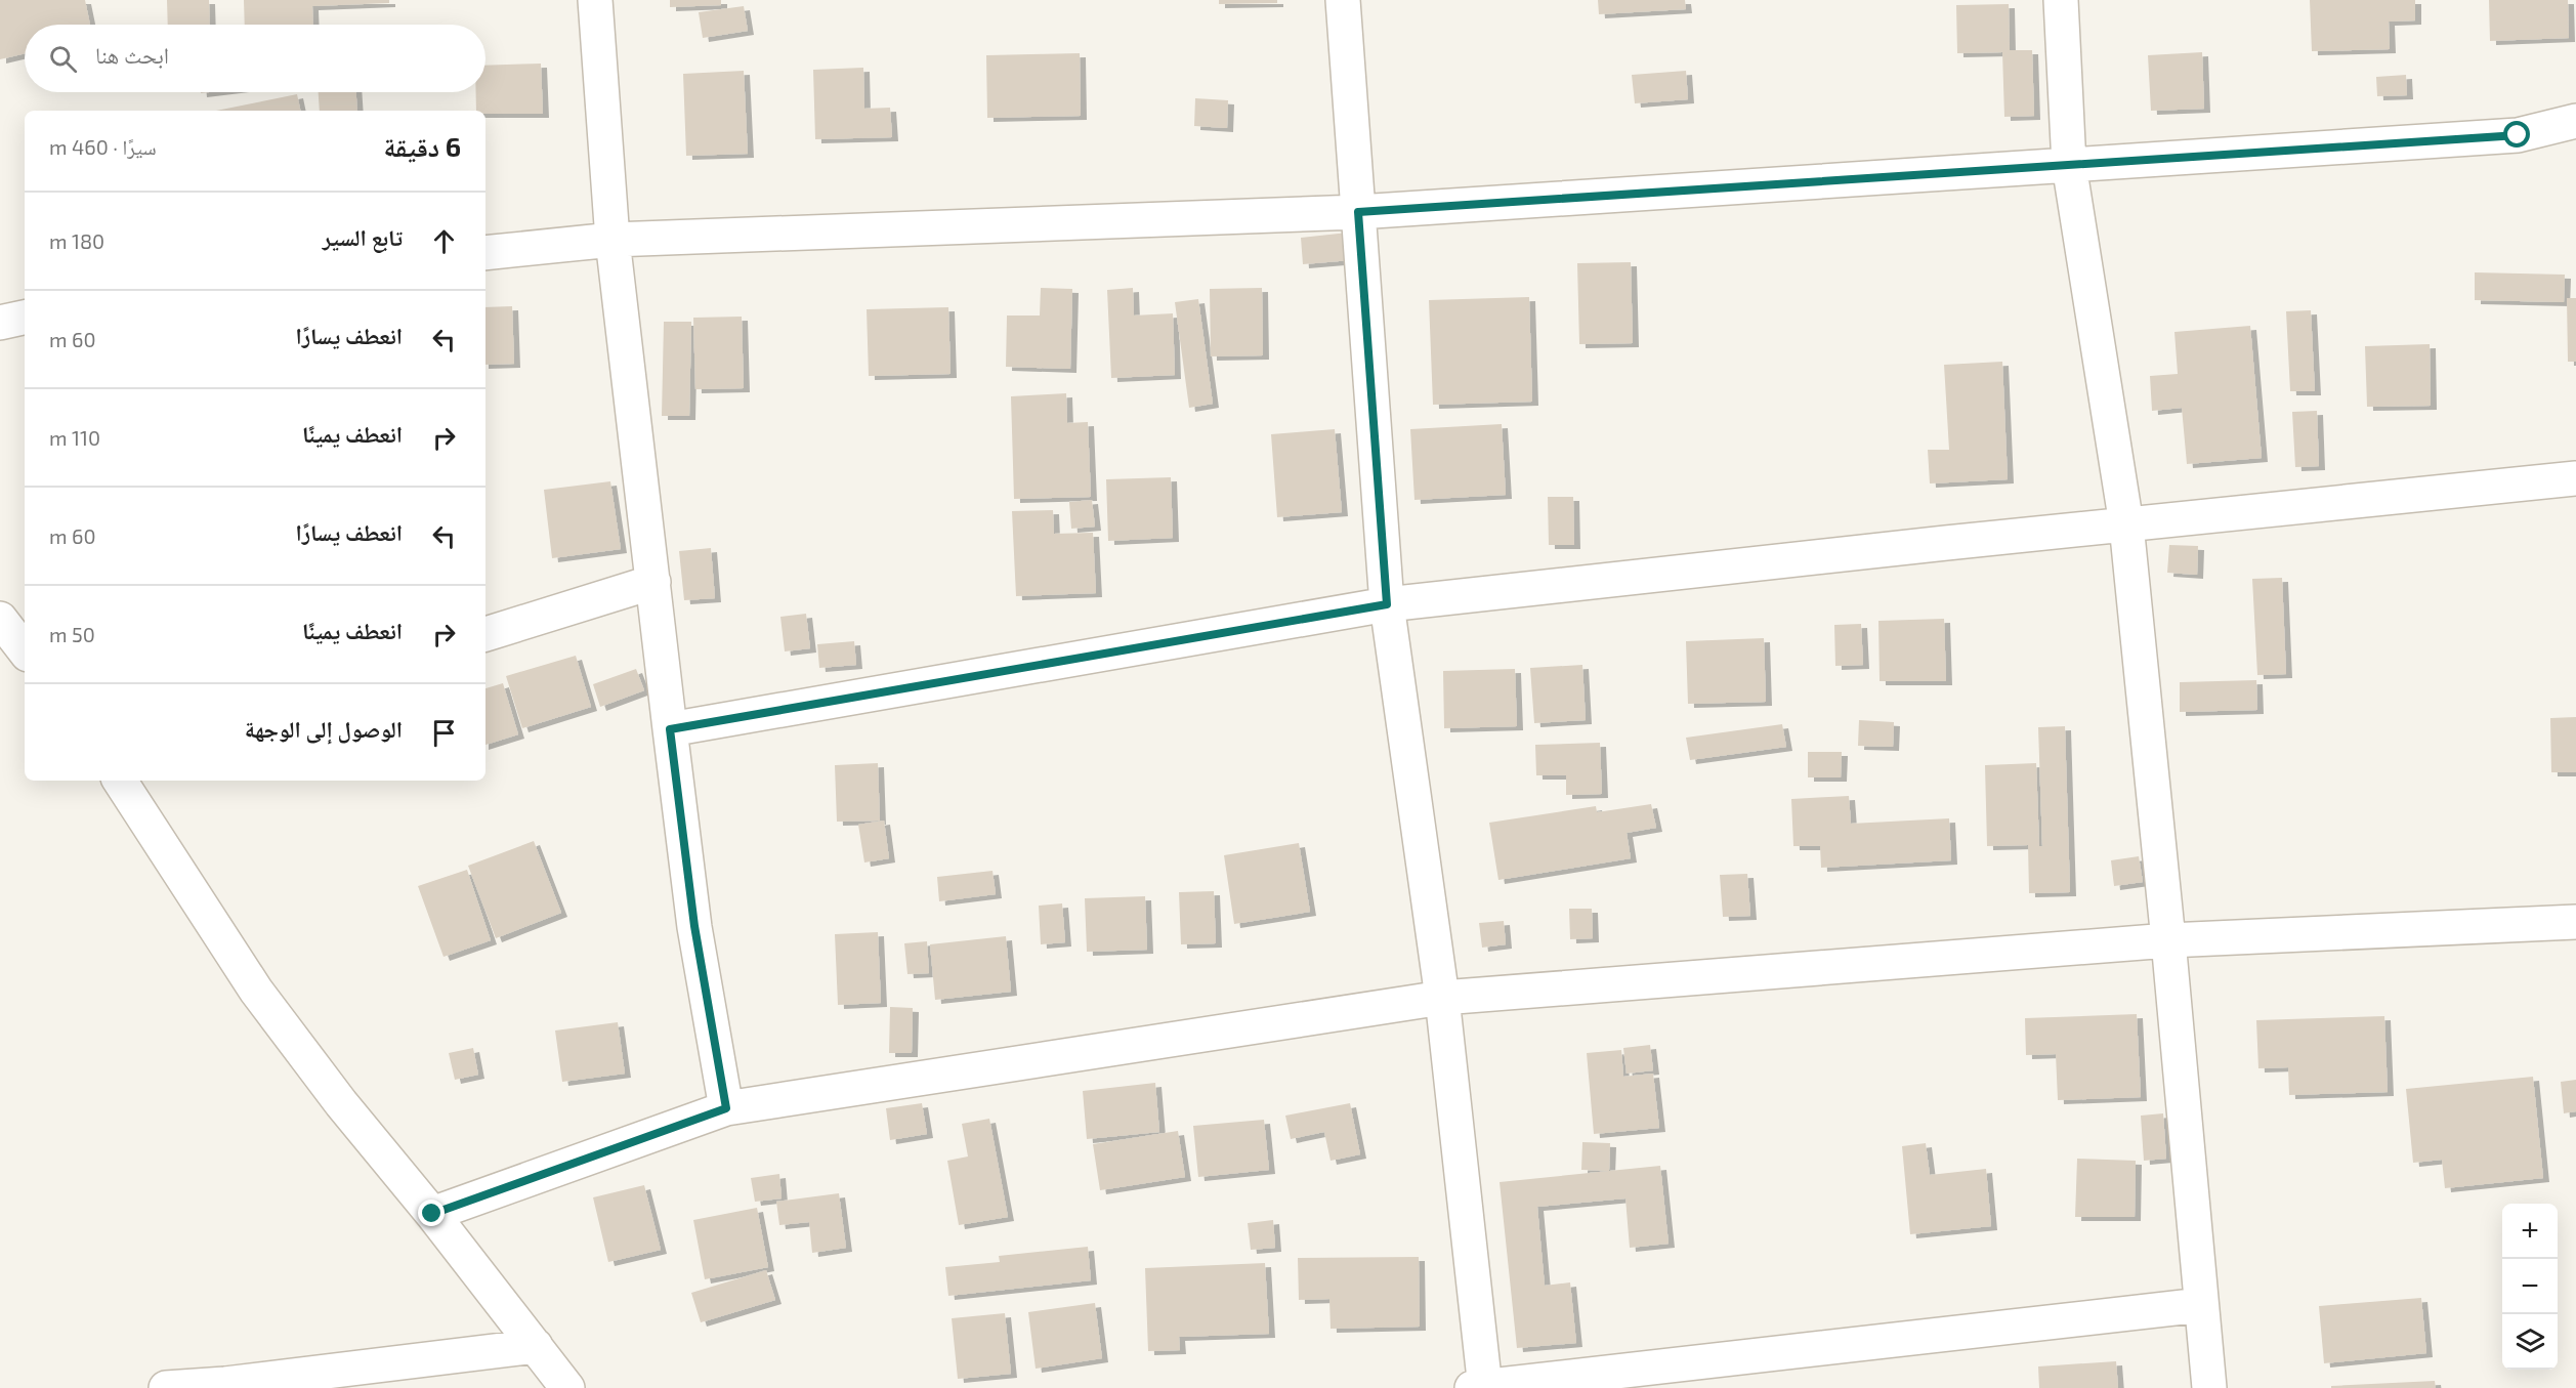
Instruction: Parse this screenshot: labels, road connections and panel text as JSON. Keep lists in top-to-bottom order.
{
  "page": {
    "search": "ابحث هنا",
    "heading": ["6 دقيقة", "سيرًا · 460 m"],
    "list": [
      ["تابع السير", "180 m"],
      ["انعطف يسارًا", "60 m"],
      ["انعطف يمينًا", "110 m"],
      ["انعطف يسارًا", "60 m"],
      ["انعطف يمينًا", "50 m"],
      "الوصول إلى الوجهة"
    ],
    "map_buttons": ["+", "−"]
  }
}
